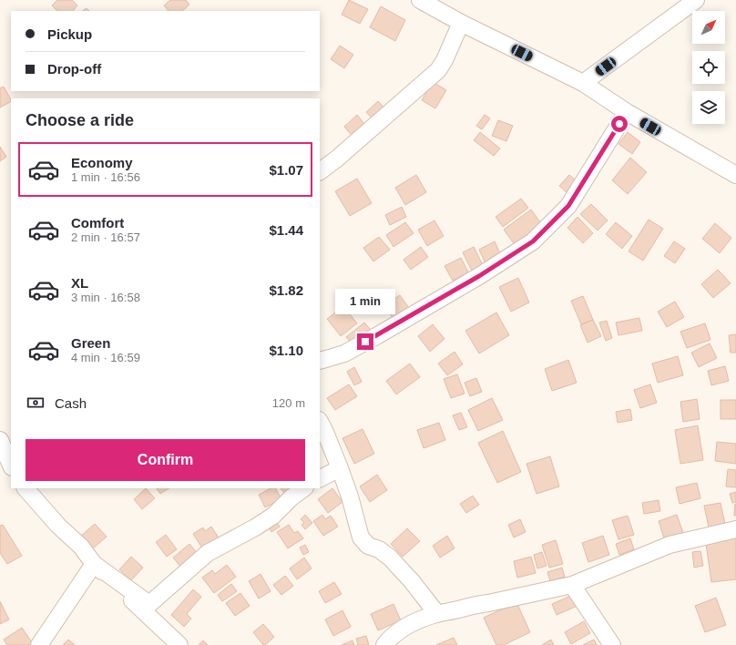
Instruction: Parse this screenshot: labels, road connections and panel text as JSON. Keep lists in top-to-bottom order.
{
  "north": "top right",
  "page": {
    "banner": ["Pickup", "Drop-off"],
    "heading": "Choose a ride",
    "list": [
      {
        "name": "Economy",
        "note": "1 min · 16:56",
        "value": "$1.07"
      },
      {
        "name": "Comfort",
        "note": "2 min · 16:57",
        "value": "$1.44"
      },
      {
        "name": "XL",
        "note": "3 min · 16:58",
        "value": "$1.82"
      },
      {
        "name": "Green",
        "note": "4 min · 16:59",
        "value": "$1.10"
      }
    ],
    "bubble": "1 min",
    "pay": ["Cash", "120 m"],
    "buttons": "Confirm"
  }
}
